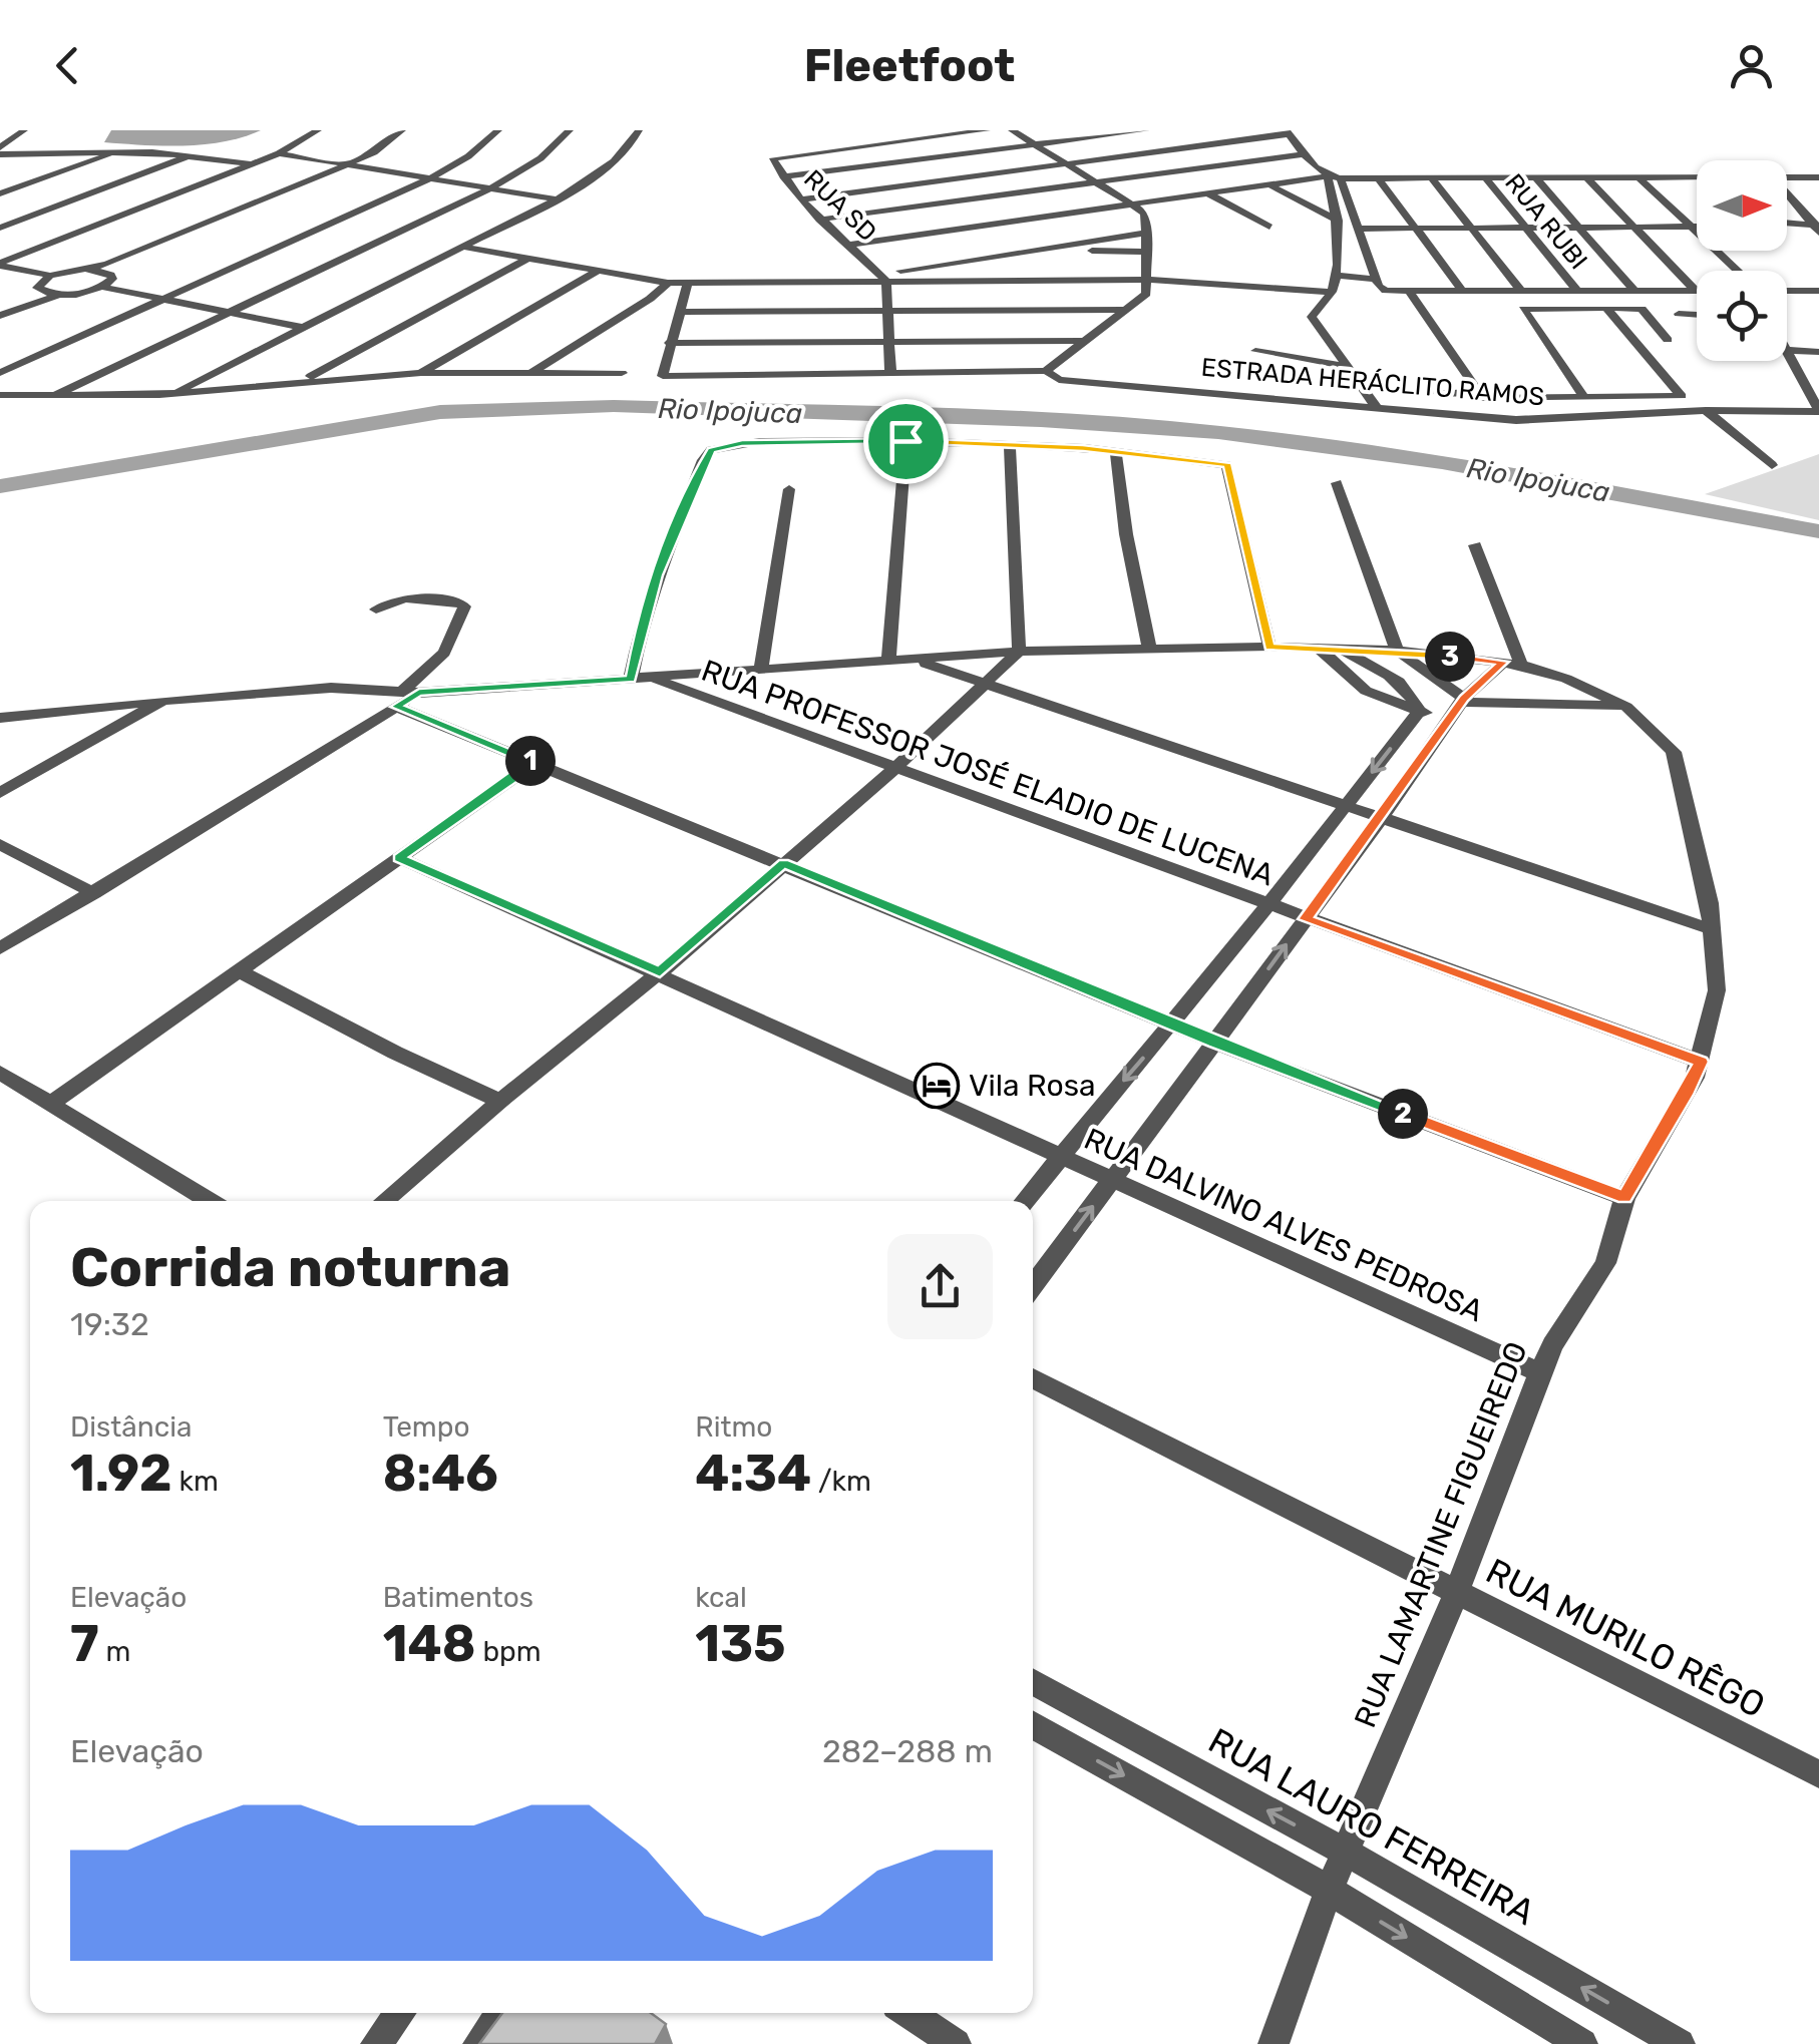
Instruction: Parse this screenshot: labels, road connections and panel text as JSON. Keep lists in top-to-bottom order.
{
  "streets": {
    "street": [
      "RUA SD",
      "RUA RUBI",
      "ESTRADA HERÁCLITO RAMOS",
      "RUA PROFESSOR JOSÉ ELADIO DE LUCENA",
      "RUA DALVINO ALVES PEDROSA",
      "RUA LAMARTINE FIGUEIREDO",
      "RUA MURILO RÊGO",
      "RUA LAURO FERREIRA"
    ]
  },
  "crossings": [
    ["RUA PROFESSOR JOSÉ ELADIO DE LUCENA", "RUA LAMARTINE FIGUEIREDO"],
    ["RUA DALVINO ALVES PEDROSA", "RUA LAMARTINE FIGUEIREDO"],
    ["RUA LAMARTINE FIGUEIREDO", "RUA MURILO RÊGO"],
    ["RUA LAMARTINE FIGUEIREDO", "RUA LAURO FERREIRA"]
  ],
  "water": ["Rio Ipojuca"],
  "places": {
    "hotel": ["Vila Rosa"]
  },
  "north": "right",
  "page": {
    "header": "Fleetfoot",
    "pins": ["3", "1", "2"],
    "heading": ["Corrida noturna", "19:32"],
    "stats": [
      ["Distância", "1.92 km"],
      ["Tempo", "8:46"],
      ["Ritmo", "4:34 /km"],
      ["Elevação", "7 m"],
      ["Batimentos", "148 bpm"],
      ["kcal", "135"]
    ],
    "chart": ["Elevação", "282–288 m"]
  }
}
